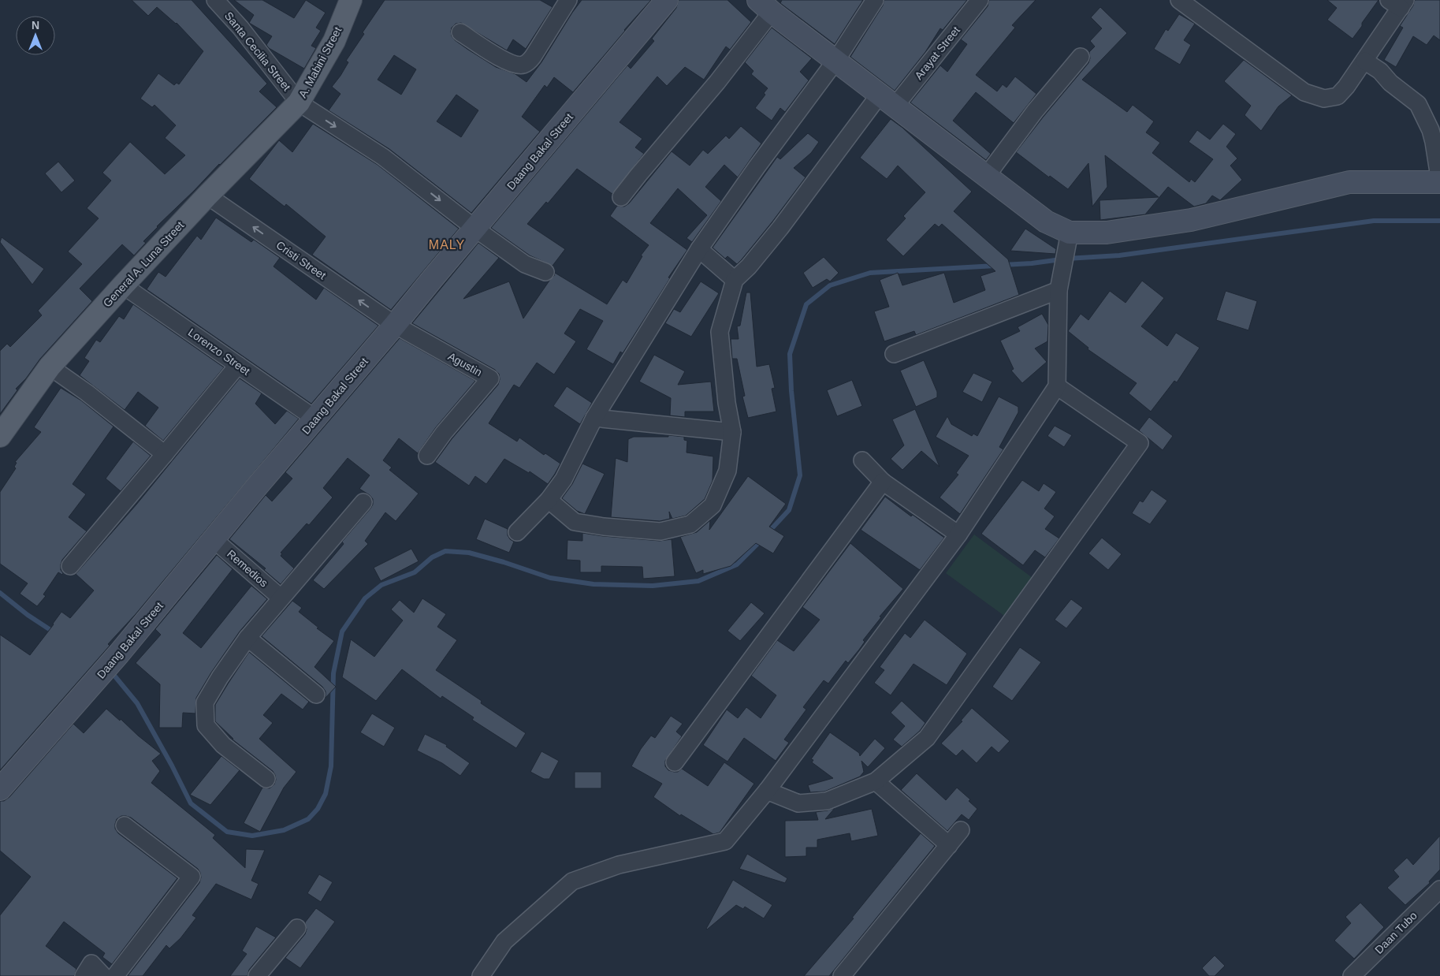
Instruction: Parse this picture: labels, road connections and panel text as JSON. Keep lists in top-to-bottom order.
{
  "streets": {
    "main road": ["A. Mabini Street", "General A. Luna Street"],
    "street": [
      "Santa Cecilia Street",
      "Arayat Street",
      "Daang Bakal Street",
      "Cristi Street",
      "Lorenzo Street",
      "Agustin",
      "Remedios",
      "Daan Tubo"
    ]
  },
  "crossings": [
    ["Santa Cecilia Street", "A. Mabini Street"],
    ["Santa Cecilia Street", "Daang Bakal Street"],
    ["Santa Cecilia Street", "General A. Luna Street"],
    ["A. Mabini Street", "General A. Luna Street"],
    ["Daang Bakal Street", "Cristi Street"],
    ["Daang Bakal Street", "Lorenzo Street"],
    ["Daang Bakal Street", "Agustin"],
    ["Daang Bakal Street", "Remedios"],
    ["Cristi Street", "General A. Luna Street"],
    ["Cristi Street", "Agustin"],
    ["General A. Luna Street", "Lorenzo Street"]
  ],
  "one_way": ["Santa Cecilia Street", "Cristi Street"],
  "districts": ["MALY"],
  "north": "top"
}
